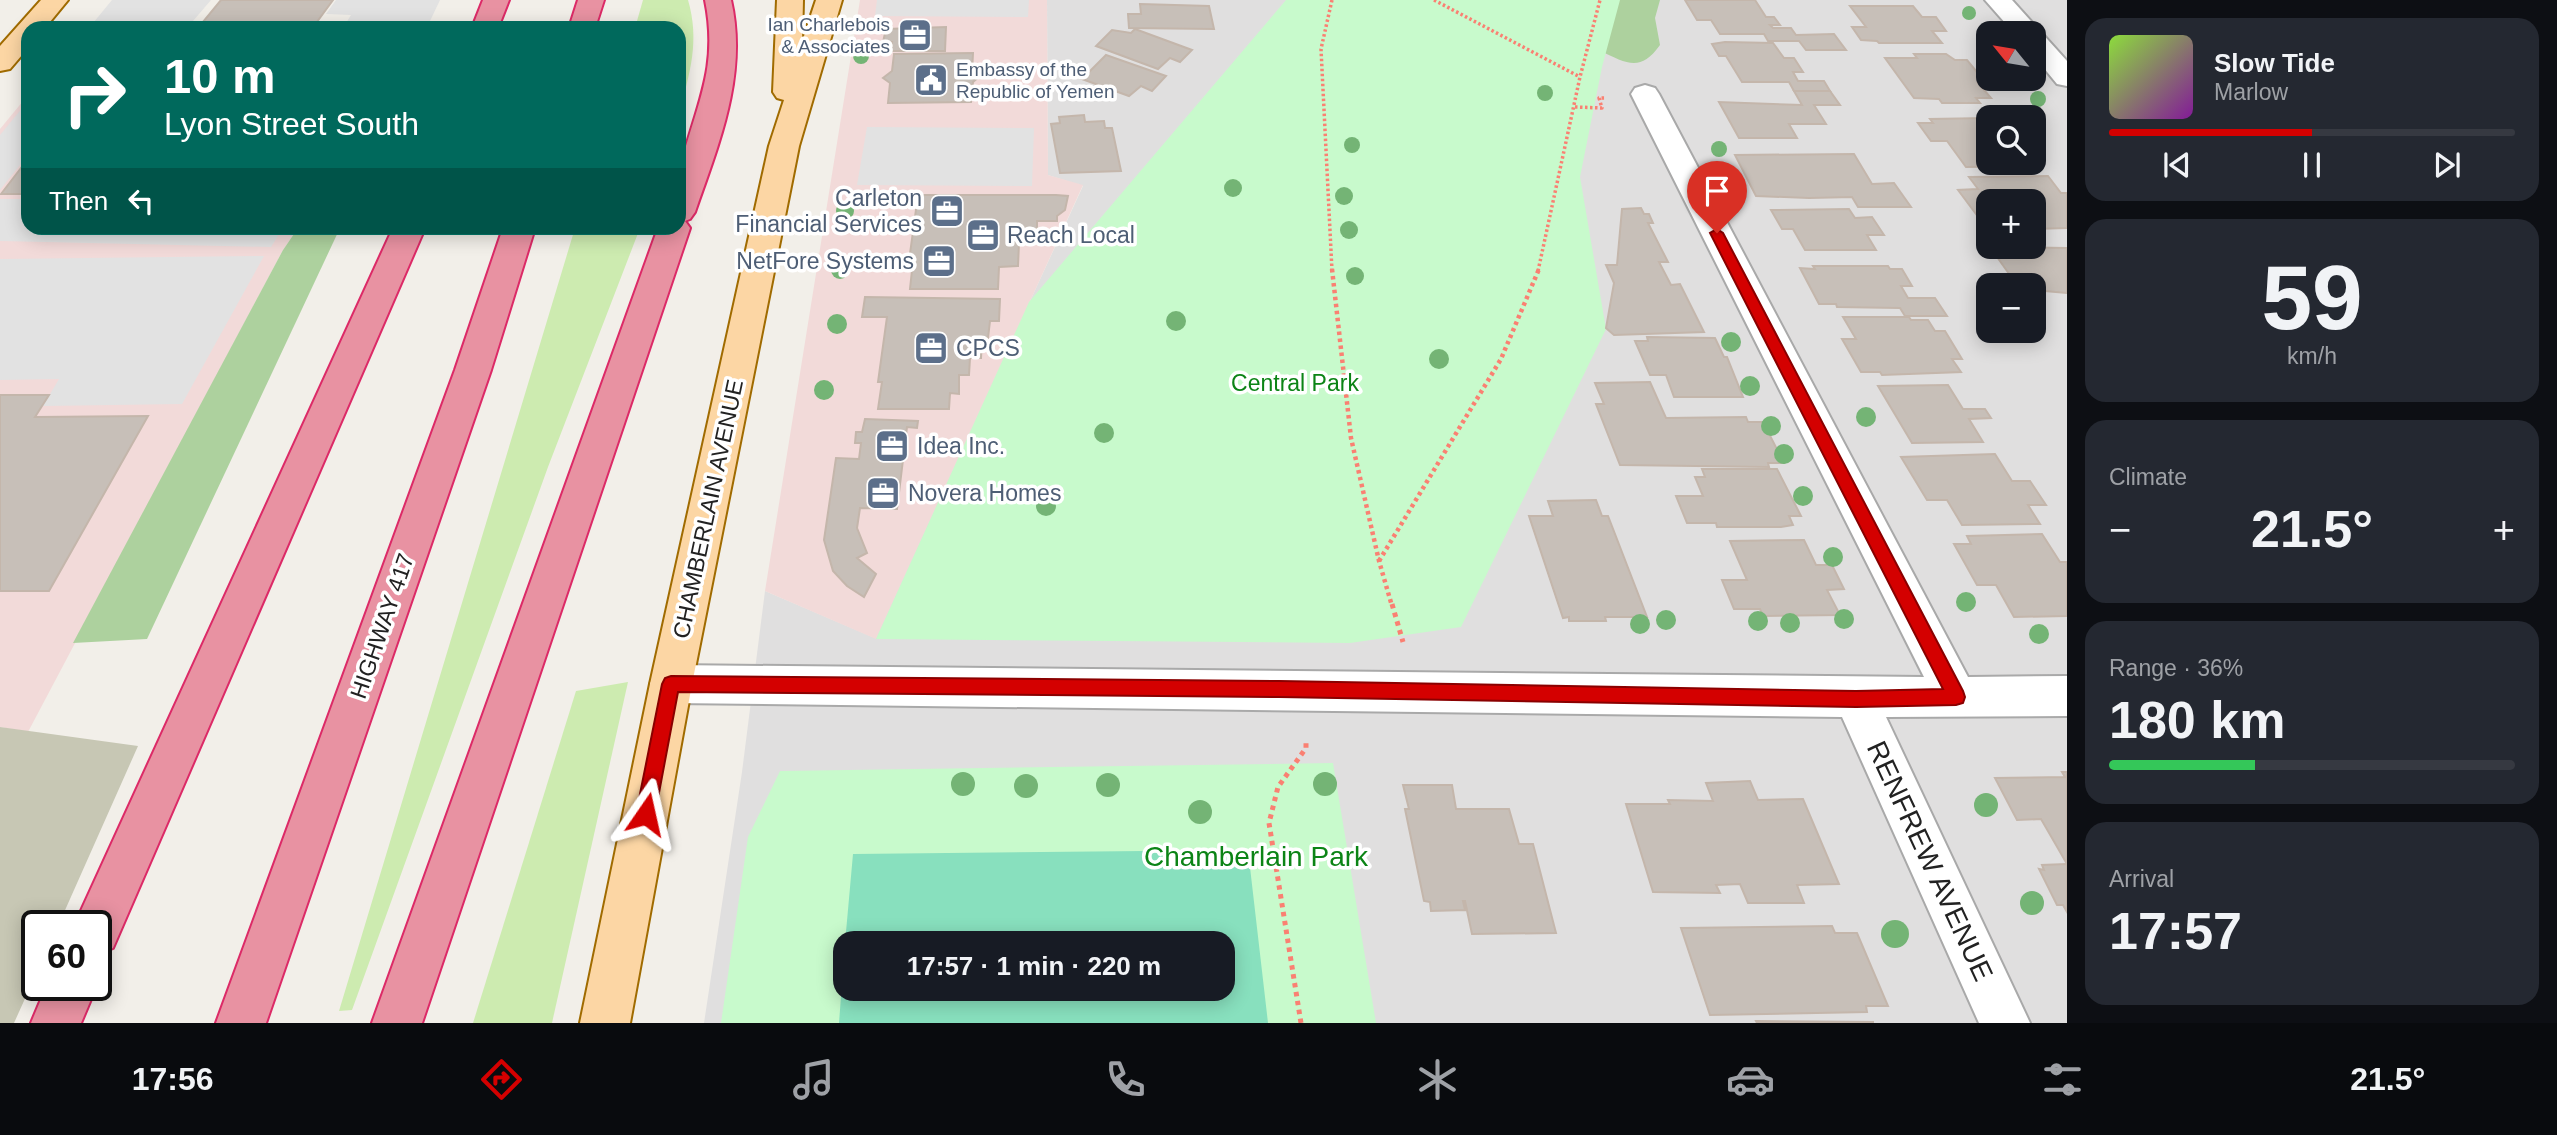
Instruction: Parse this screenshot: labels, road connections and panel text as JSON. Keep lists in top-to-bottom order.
{
  "streets": {
    "highway": ["HIGHWAY 417"],
    "main road": ["CHAMBERLAIN AVENUE"],
    "street": ["RENFREW AVENUE"]
  },
  "parks": ["Central Park", "Chamberlain Park"],
  "places": {
    "office": [
      "Ian Charlebois & Associates",
      "Carleton Financial Services",
      "Reach Local",
      "NetFore Systems",
      "CPCS",
      "Idea Inc.",
      "Novera Homes"
    ],
    "public building": ["Embassy of the Republic of Yemen"]
  },
  "north": "top left",
  "page": {
    "map_buttons": ["+", "−"],
    "turn": ["10 m", "Lyon Street South"],
    "song": ["Slow Tide", "Marlow"],
    "then": "Then",
    "tile": [
      ["59", "km/h"],
      "Climate",
      ["Range · 36%", "180 km"],
      ["Arrival", "17:57"]
    ],
    "heat": ["−", "21.5°", "+"],
    "limit": "60",
    "trip": "17:57 · 1 min · 220 m",
    "tabs": ["17:56", "21.5°"]
  }
}
